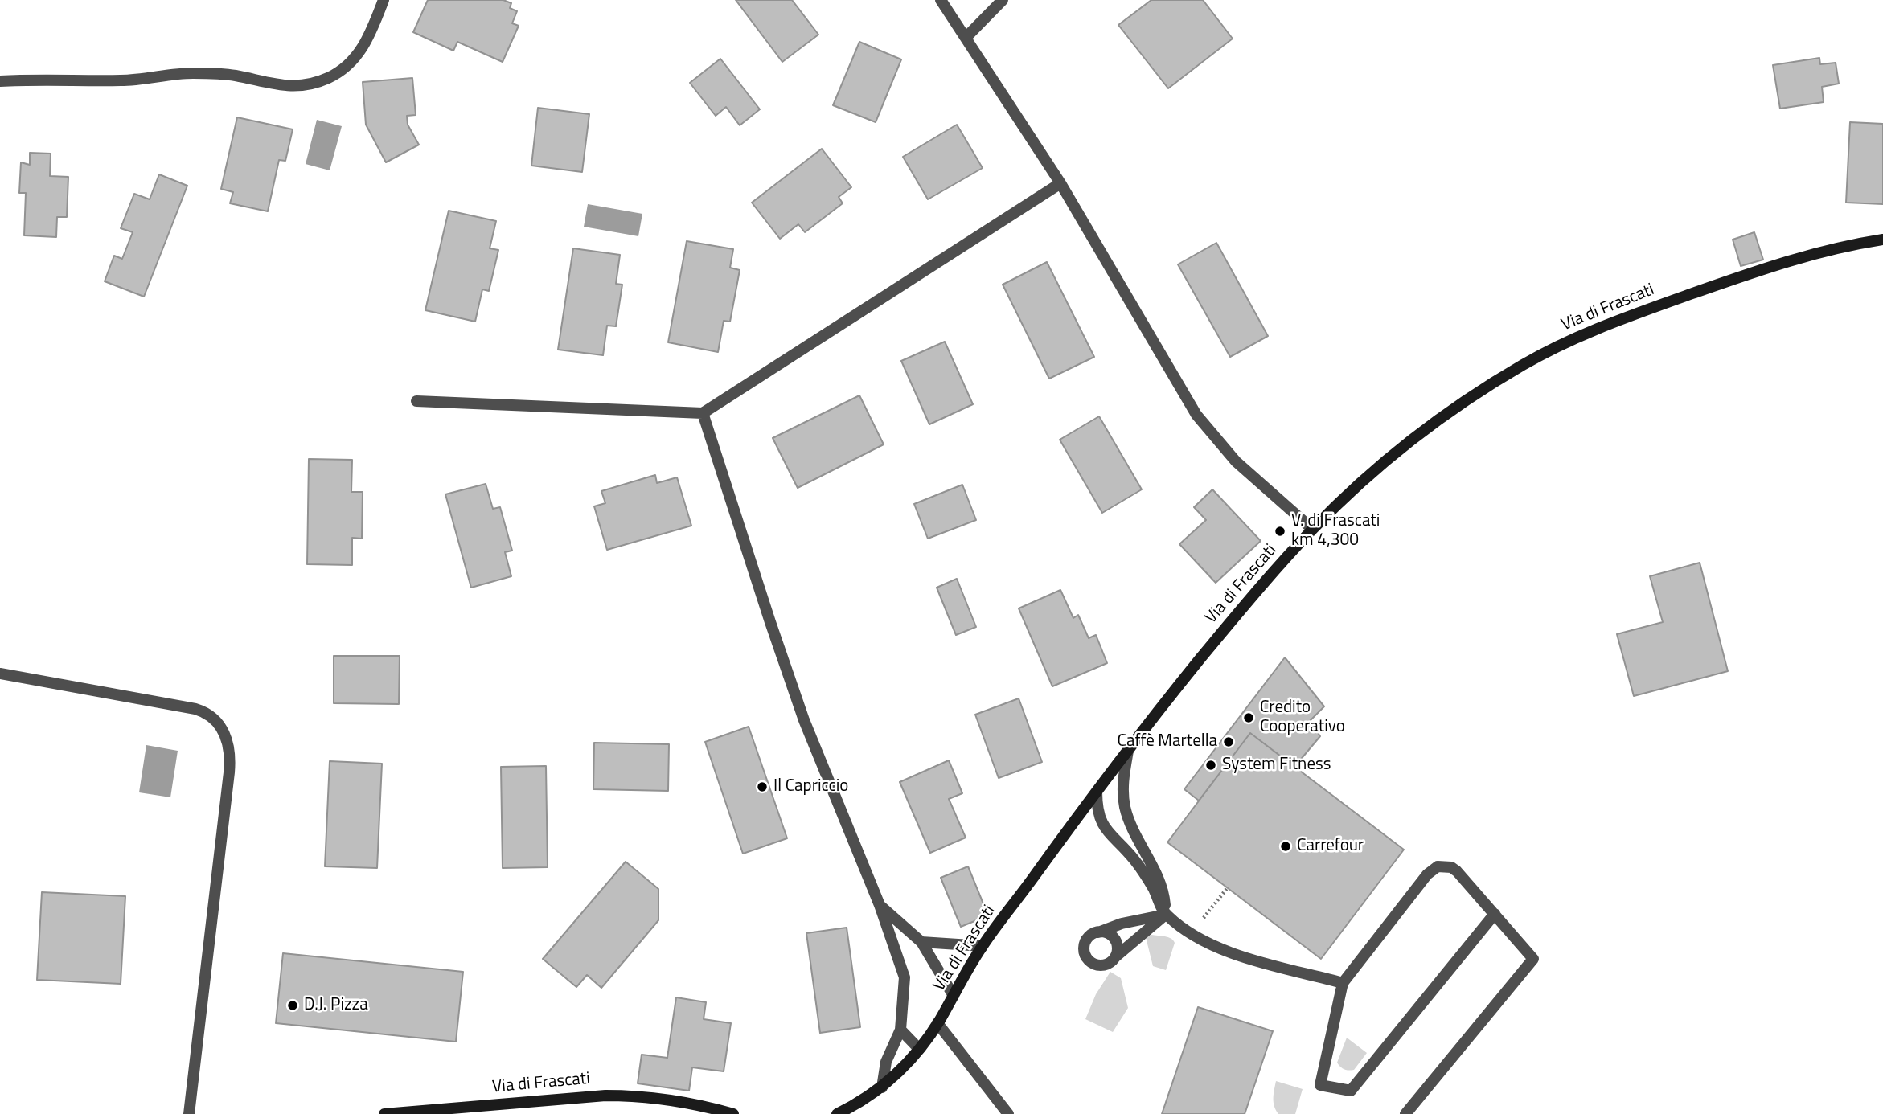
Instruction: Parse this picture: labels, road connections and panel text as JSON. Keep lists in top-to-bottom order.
{
  "streets": {
    "main road": ["Via di Frascati"]
  },
  "places": [
    "V. di Frascati km 4,300",
    "Credito Cooperativo",
    "Caffè Martella",
    "System Fitness",
    "Il Capriccio",
    "Carrefour",
    "D.J. Pizza"
  ]
}
